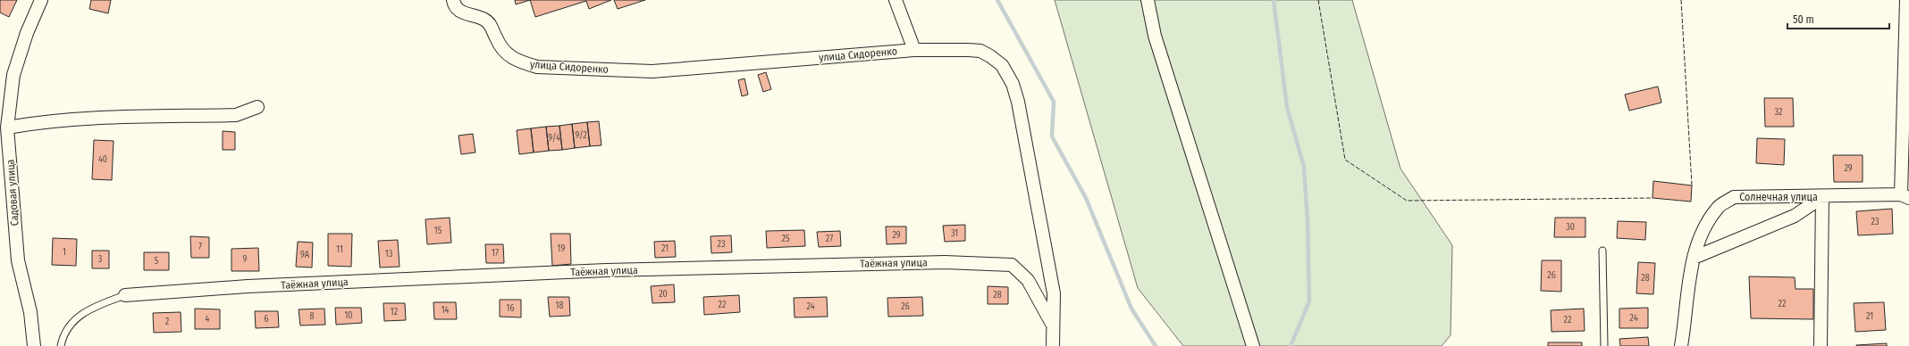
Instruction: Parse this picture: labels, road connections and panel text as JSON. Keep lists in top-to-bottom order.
{
  "streets": {
    "street": [
      "улица Сидоренко",
      "Садовая улица",
      "Солнечная улица",
      "Таёжная улица"
    ]
  },
  "crossings": [
    ["улица Сидоренко", "Таёжная улица"]
  ],
  "house_numbers": [
    "32",
    "9/2",
    "9/4",
    "40",
    "29",
    "23",
    "30",
    "15",
    "31",
    "29",
    "25",
    "27",
    "23",
    "7",
    "19",
    "21",
    "11",
    "1",
    "17",
    "13",
    "9А",
    "3",
    "9",
    "5",
    "26",
    "28",
    "20",
    "28",
    "22",
    "22",
    "18",
    "24",
    "26",
    "16",
    "14",
    "12",
    "10",
    "8",
    "21",
    "24",
    "4",
    "6",
    "22",
    "2"
  ],
  "scale_bar": "50 m"
}
